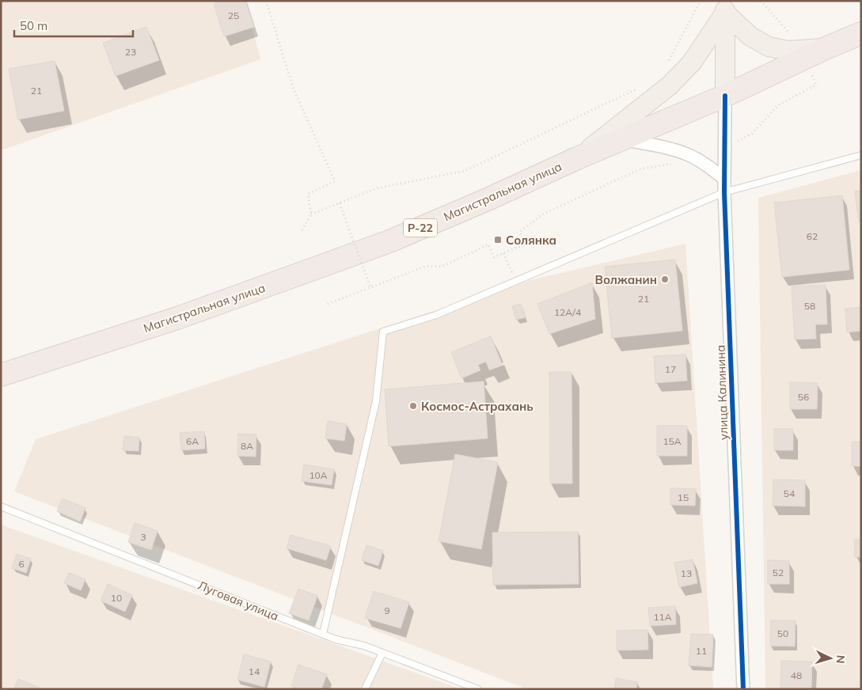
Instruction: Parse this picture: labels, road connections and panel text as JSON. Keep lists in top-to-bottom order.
{
  "streets": {
    "highway": ["Магистральная улица", "Р-22"],
    "street": ["улица Калинина"],
    "lane": ["Луговая улица"]
  },
  "crossings": [
    ["Магистральная улица", "улица Калинина"]
  ],
  "places": {
    "transit": ["Солянка"],
    "other": ["Волжанин", "Космос-Астрахань"]
  },
  "house_numbers": [
    "25",
    "23",
    "21",
    "62",
    "21",
    "58",
    "12А/4",
    "17",
    "56",
    "6А",
    "15А",
    "8А",
    "10А",
    "54",
    "15",
    "3",
    "6",
    "52",
    "13",
    "10",
    "9",
    "11А",
    "50",
    "11",
    "14",
    "48"
  ],
  "scale_bar": "50 m",
  "north": "right"
}
